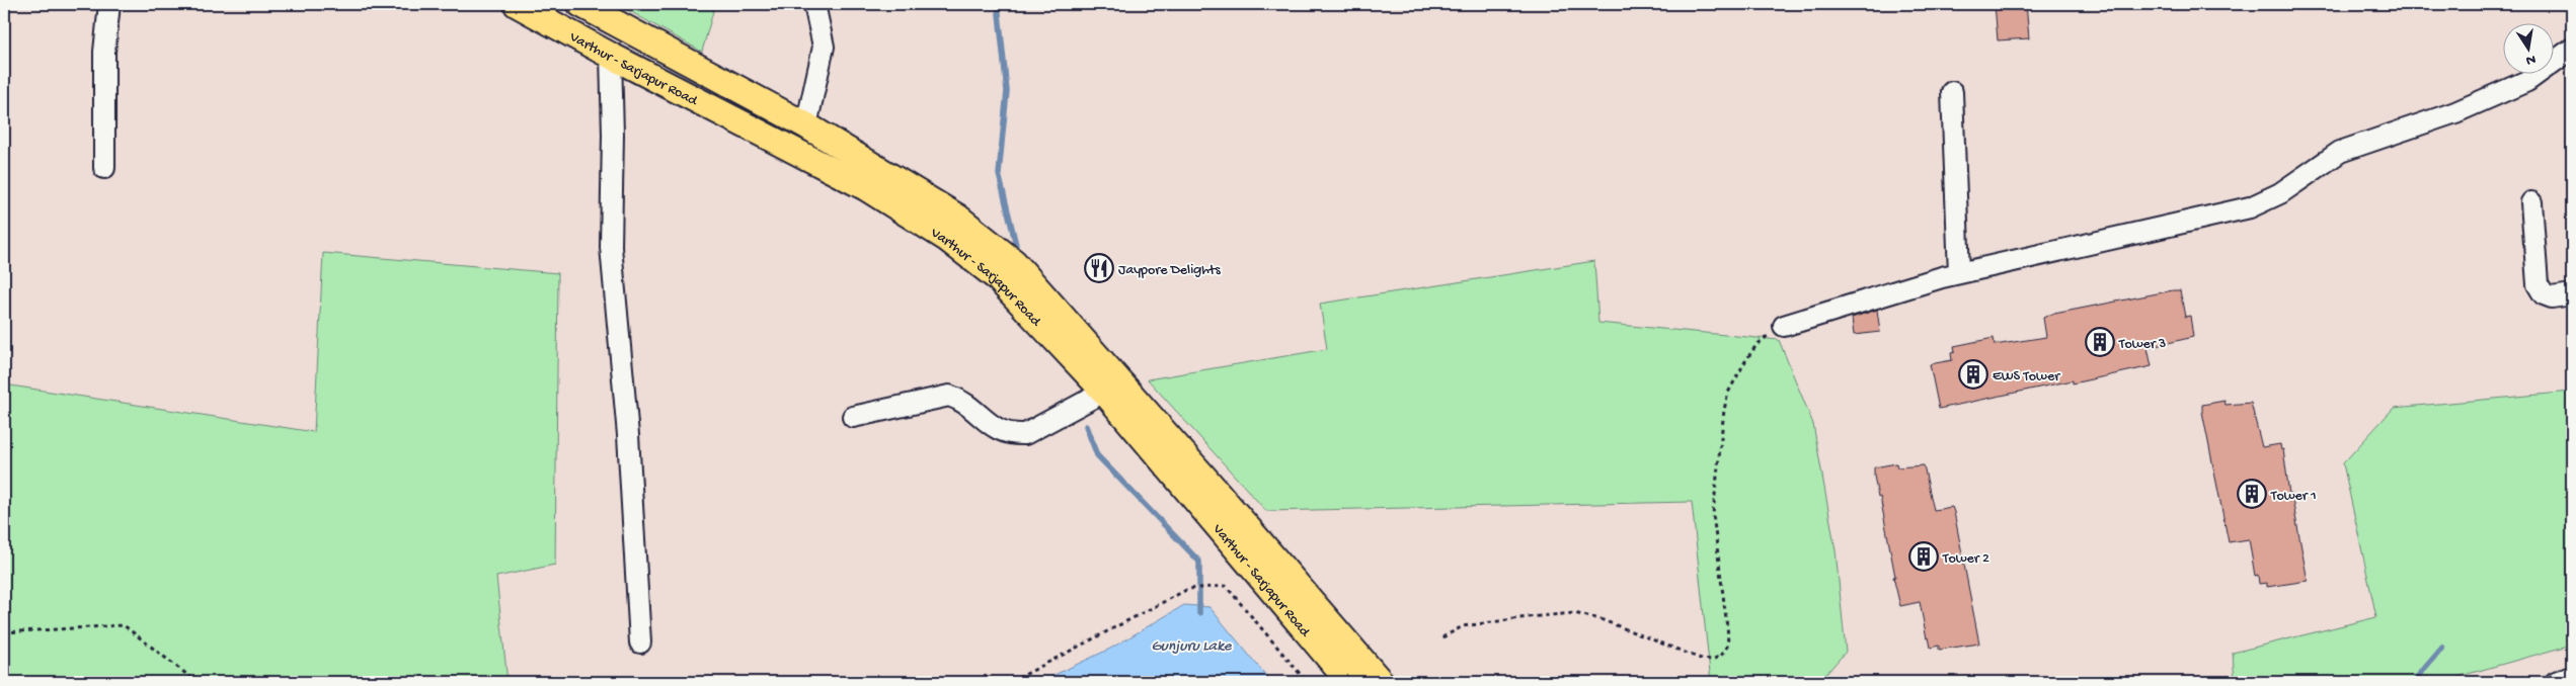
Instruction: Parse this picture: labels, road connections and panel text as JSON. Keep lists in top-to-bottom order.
{
  "streets": {
    "main road": ["Varthur - Sarjapur Road"]
  },
  "water": ["Gunjuru Lake"],
  "places": {
    "restaurant": ["Jaypore Delights"],
    "building": [
      "Tower 3",
      "EWS Tower",
      "Tower 1",
      "Tower 2"
    ]
  },
  "north": "bottom"
}
